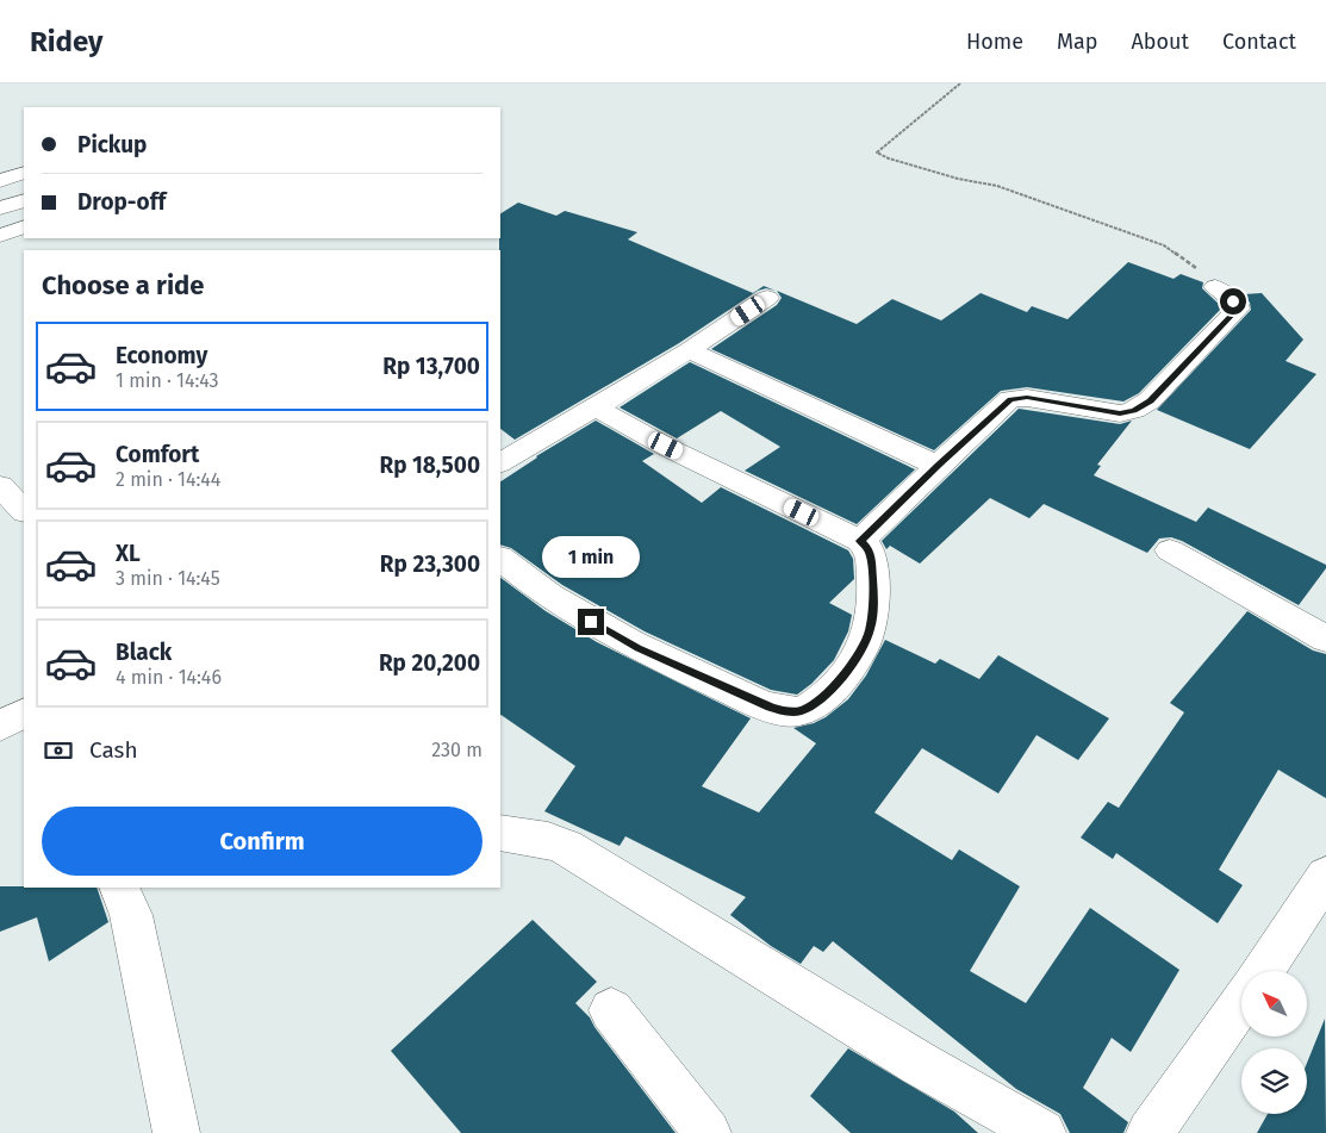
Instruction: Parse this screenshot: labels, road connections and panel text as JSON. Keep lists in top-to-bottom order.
{
  "north": "top left",
  "page": {
    "header": "Ridey",
    "nav": [
      "Home",
      "Map",
      "About",
      "Contact"
    ],
    "banner": ["Pickup", "Drop-off"],
    "heading": "Choose a ride",
    "list": [
      {
        "name": "Economy",
        "note": "1 min · 14:43",
        "value": "Rp 13,700"
      },
      {
        "name": "Comfort",
        "note": "2 min · 14:44",
        "value": "Rp 18,500"
      },
      {
        "name": "XL",
        "note": "3 min · 14:45",
        "value": "Rp 23,300"
      },
      {
        "name": "Black",
        "note": "4 min · 14:46",
        "value": "Rp 20,200"
      }
    ],
    "bubble": "1 min",
    "pay": ["Cash", "230 m"],
    "buttons": "Confirm"
  }
}
